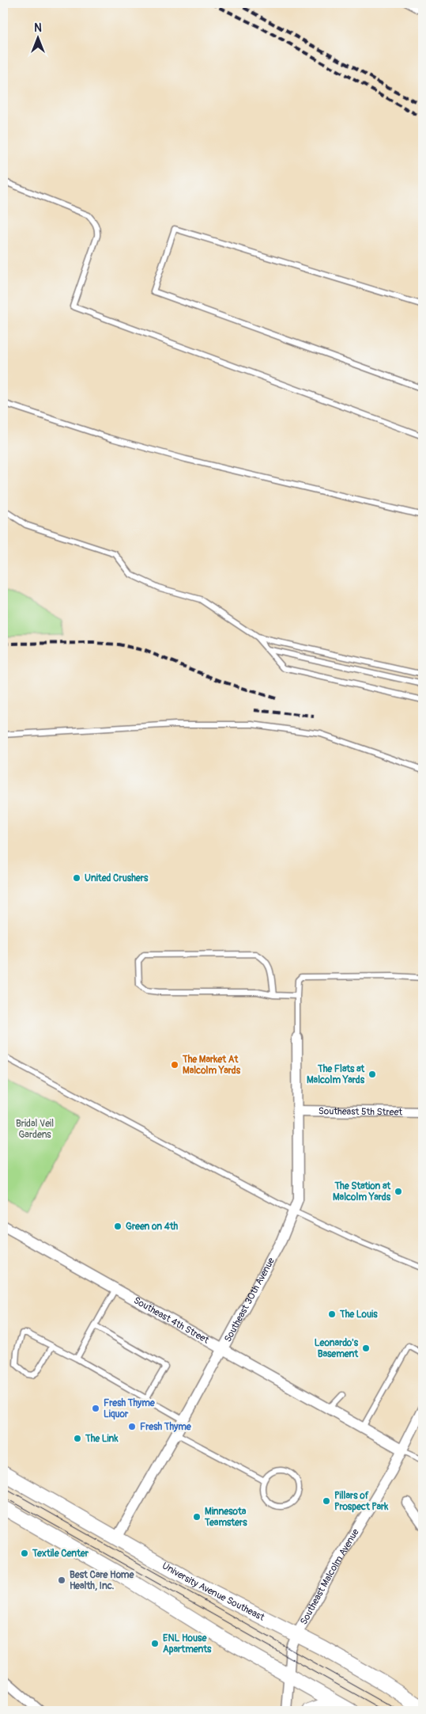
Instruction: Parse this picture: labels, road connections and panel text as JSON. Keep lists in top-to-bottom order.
{
  "streets": {
    "main road": ["University Avenue Southeast"],
    "street": [
      "Southeast 5th Street",
      "Southeast 30th Avenue",
      "Southeast 4th Street",
      "Southeast Malcolm Avenue"
    ]
  },
  "crossings": [
    ["Southeast 5th Street", "Southeast 30th Avenue"],
    ["Southeast 30th Avenue", "Southeast 4th Street"],
    ["Southeast 30th Avenue", "University Avenue Southeast"],
    ["Southeast 4th Street", "Southeast Malcolm Avenue"],
    ["Southeast Malcolm Avenue", "University Avenue Southeast"]
  ],
  "parks": ["Bridal Veil Gardens"],
  "places": [
    "United Crushers",
    "The Market At Malcolm Yards",
    "The Flats at Malcolm Yards",
    "The Station at Malcolm Yards",
    "Green on 4th",
    "The Louis",
    "Leonardo's Basement",
    "Fresh Thyme Liquor",
    "Fresh Thyme",
    "The Link",
    "Pillars of Prospect Park",
    "Minnesota Teamsters",
    "Textile Center",
    "Best Care Home Health, Inc.",
    "ENL House Apartments"
  ],
  "north": "top"
}
